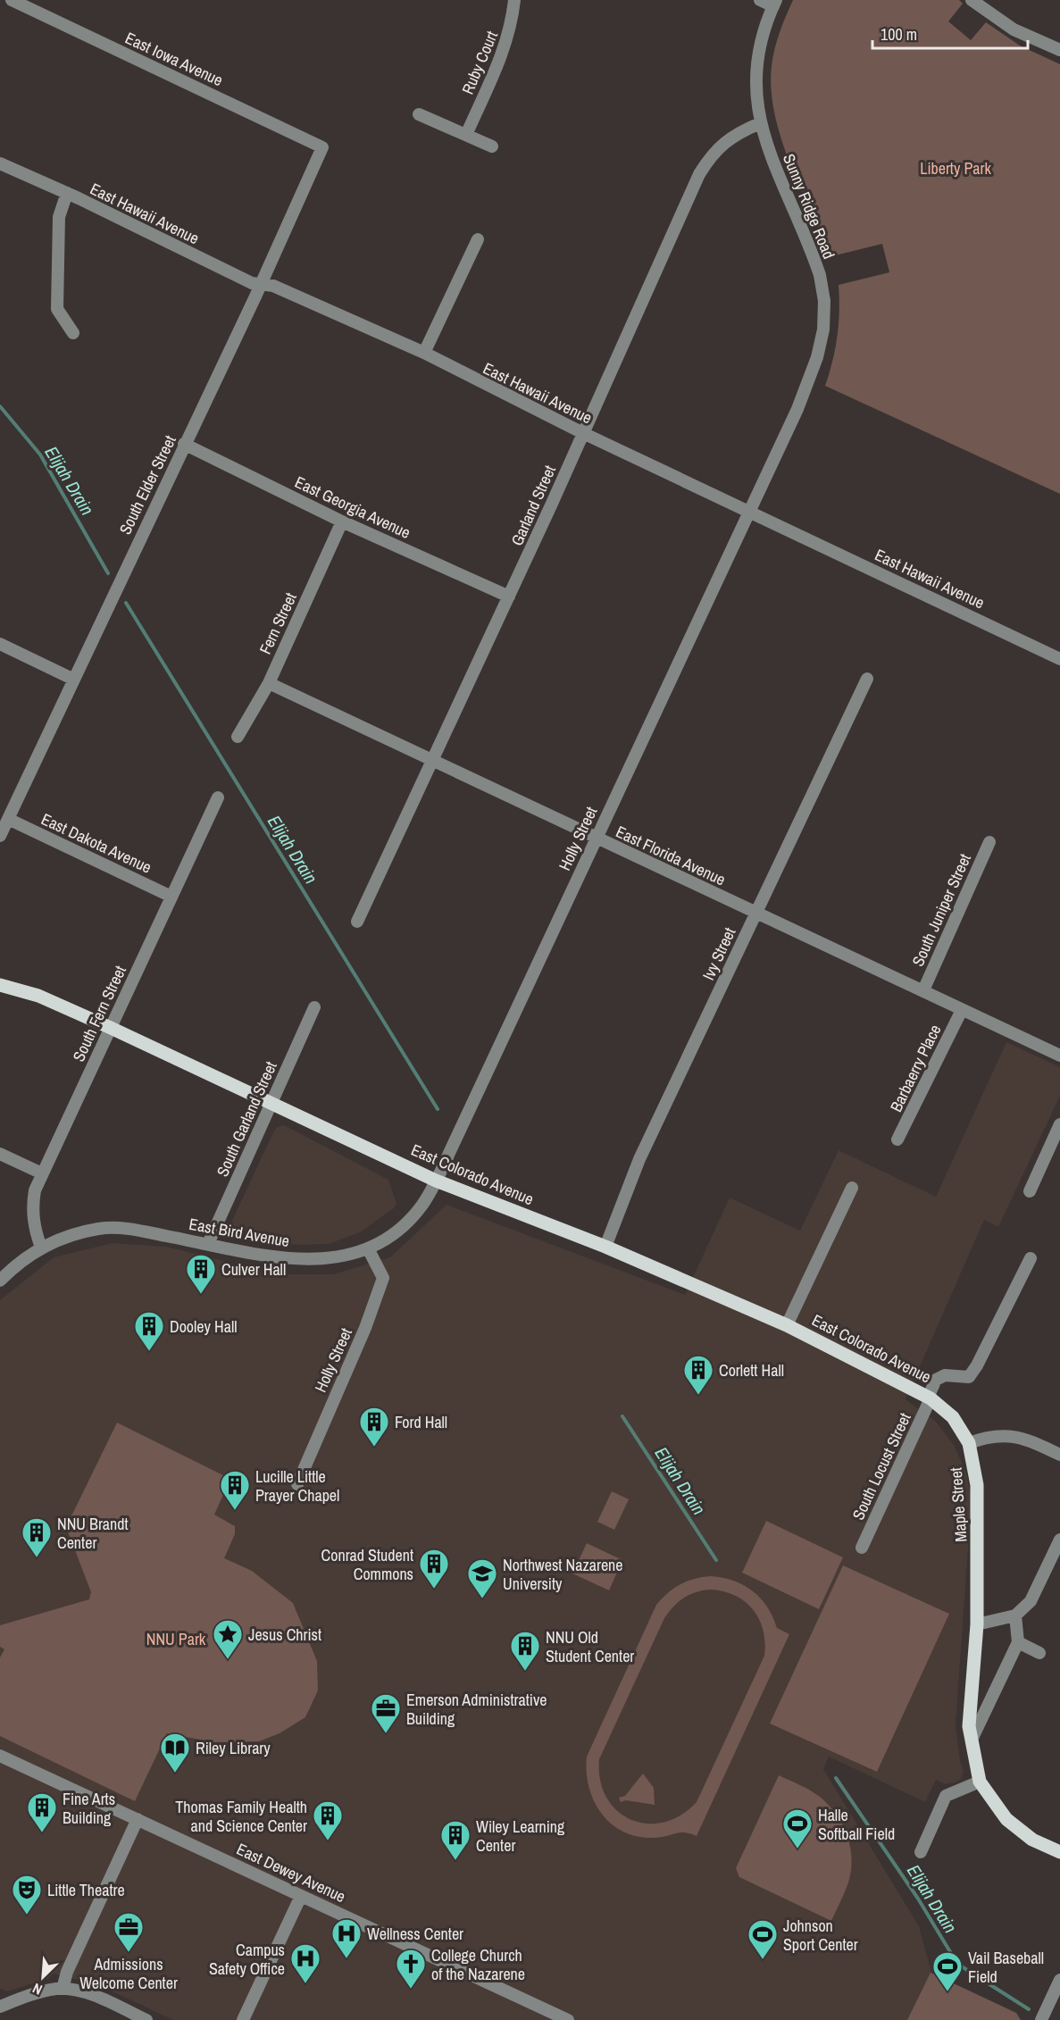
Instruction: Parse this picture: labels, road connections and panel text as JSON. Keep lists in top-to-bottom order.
{
  "streets": {
    "main road": ["East Colorado Avenue", "Maple Street"],
    "street": [
      "East Iowa Avenue",
      "Ruby Court",
      "Sunny Ridge Road",
      "East Hawaii Avenue",
      "South Elder Street",
      "Garland Street",
      "East Georgia Avenue",
      "Fern Street",
      "Holly Street",
      "East Dakota Avenue",
      "East Florida Avenue",
      "South Juniper Street",
      "Ivy Street",
      "South Fern Street",
      "Barbaerry Place",
      "South Garland Street",
      "East Bird Avenue",
      "South Locust Street",
      "East Dewey Avenue"
    ]
  },
  "crossings": [
    ["East Iowa Avenue", "South Elder Street"],
    ["Sunny Ridge Road", "East Hawaii Avenue"],
    ["Sunny Ridge Road", "Garland Street"],
    ["Sunny Ridge Road", "Holly Street"],
    ["East Hawaii Avenue", "South Elder Street"],
    ["East Hawaii Avenue", "Garland Street"],
    ["East Hawaii Avenue", "Holly Street"],
    ["South Elder Street", "East Georgia Avenue"],
    ["South Elder Street", "East Dakota Avenue"],
    ["Garland Street", "East Georgia Avenue"],
    ["Garland Street", "East Florida Avenue"],
    ["East Georgia Avenue", "Fern Street"],
    ["Fern Street", "East Florida Avenue"],
    ["Holly Street", "East Florida Avenue"],
    ["Holly Street", "East Colorado Avenue"],
    ["Holly Street", "East Bird Avenue"],
    ["East Dakota Avenue", "South Fern Street"],
    ["East Florida Avenue", "South Juniper Street"],
    ["East Florida Avenue", "Ivy Street"],
    ["East Florida Avenue", "Barbaerry Place"],
    ["Ivy Street", "East Colorado Avenue"],
    ["South Fern Street", "East Colorado Avenue"],
    ["South Fern Street", "East Bird Avenue"],
    ["South Garland Street", "East Colorado Avenue"],
    ["South Garland Street", "East Bird Avenue"],
    ["East Colorado Avenue", "East Bird Avenue"],
    ["East Colorado Avenue", "South Locust Street"],
    ["East Colorado Avenue", "Maple Street"],
    ["South Locust Street", "Maple Street"]
  ],
  "water": ["Elijah Drain"],
  "parks": ["Liberty Park", "NNU Park"],
  "places": {
    "building": [
      "Culver Hall",
      "Dooley Hall",
      "Corlett Hall",
      "Ford Hall",
      "Lucille Little Prayer Chapel",
      "NNU Brandt Center",
      "Conrad Student Commons",
      "NNU Old Student Center",
      "Fine Arts Building",
      "Thomas Family Health and Science Center",
      "Wiley Learning Center"
    ],
    "school or university": ["Northwest Nazarene University"],
    "place": ["Jesus Christ"],
    "office": ["Emerson Administrative Building", "Admissions Welcome Center"],
    "library": ["Riley Library"],
    "sports": ["Halle Softball Field", "Johnson Sport Center", "Vail Baseball Field"],
    "theatre": ["Little Theatre"],
    "hospital": ["Wellness Center", "Campus Safety Office"],
    "church": ["College Church of the Nazarene"]
  },
  "scale_bar": "100 m",
  "north": "bottom left"
}
